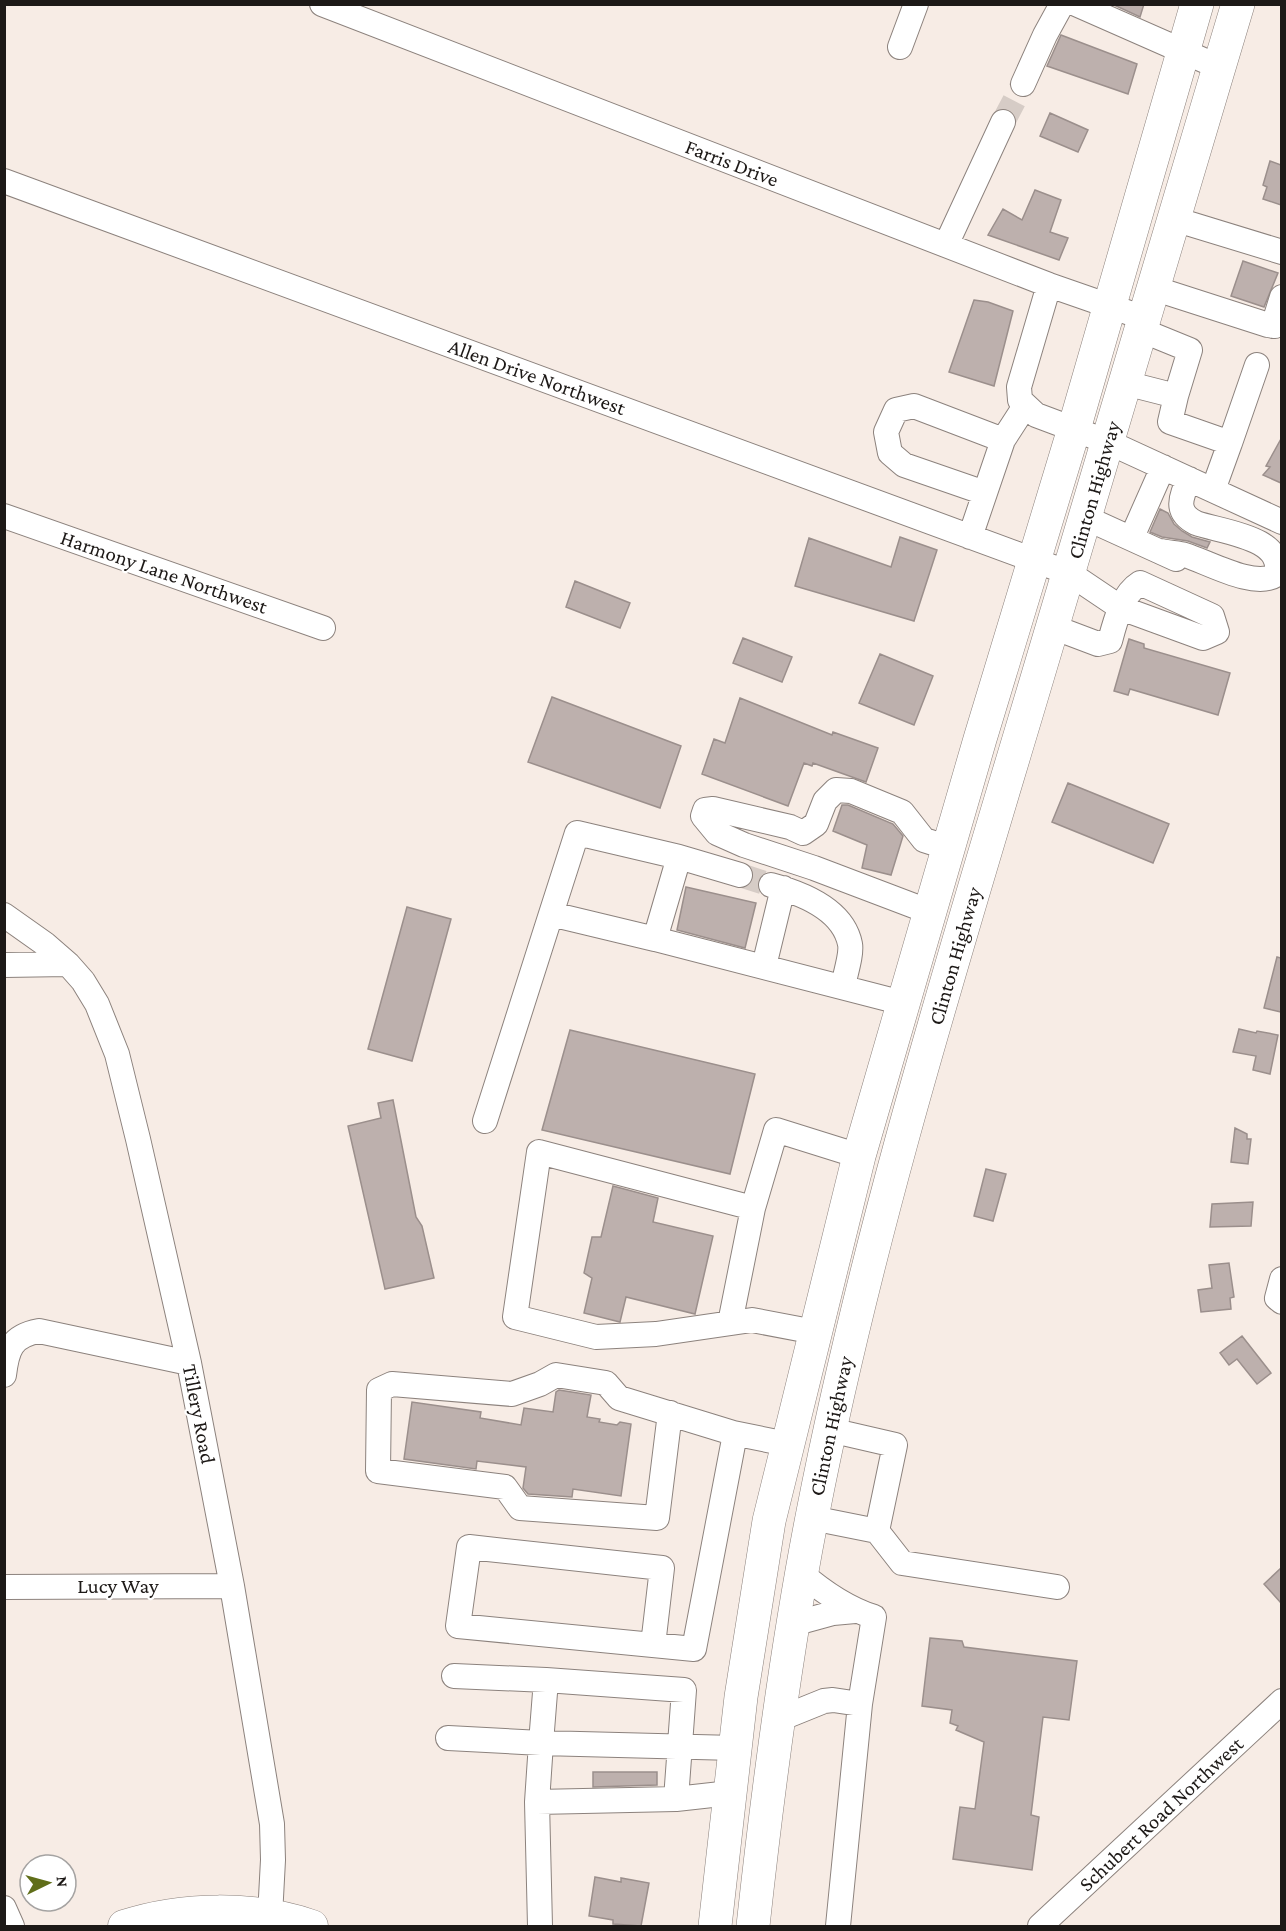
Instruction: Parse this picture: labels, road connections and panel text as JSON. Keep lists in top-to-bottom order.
{
  "streets": {
    "highway": ["Clinton Highway"],
    "street": [
      "Farris Drive",
      "Allen Drive Northwest",
      "Harmony Lane Northwest",
      "Tillery Road",
      "Lucy Way",
      "Schubert Road Northwest"
    ]
  },
  "crossings": [
    ["Farris Drive", "Clinton Highway"],
    ["Allen Drive Northwest", "Clinton Highway"],
    ["Tillery Road", "Lucy Way"]
  ],
  "north": "right"
}
